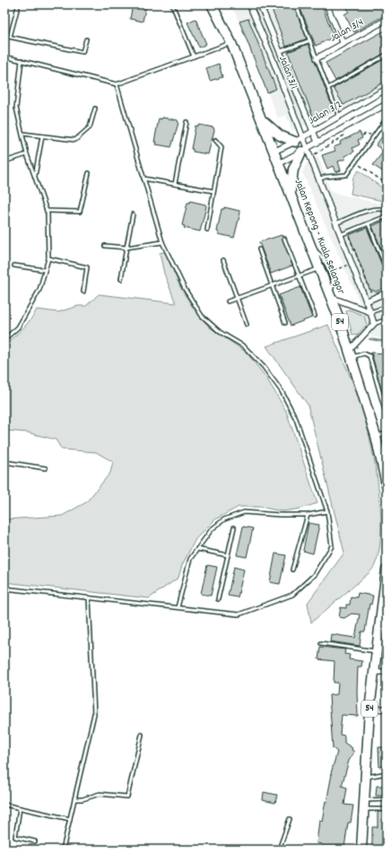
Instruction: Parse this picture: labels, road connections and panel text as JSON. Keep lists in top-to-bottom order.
{
  "streets": {
    "highway": ["Jalan Kepong - Kuala Selangor", "54"],
    "street": ["Jalan 3/4", "Jalan 3/1", "Jalan 3/2"]
  },
  "crossings": [
    ["Jalan 3/1", "Jalan 3/2"],
    ["Jalan 3/2", "Jalan Kepong - Kuala Selangor"]
  ]
}
